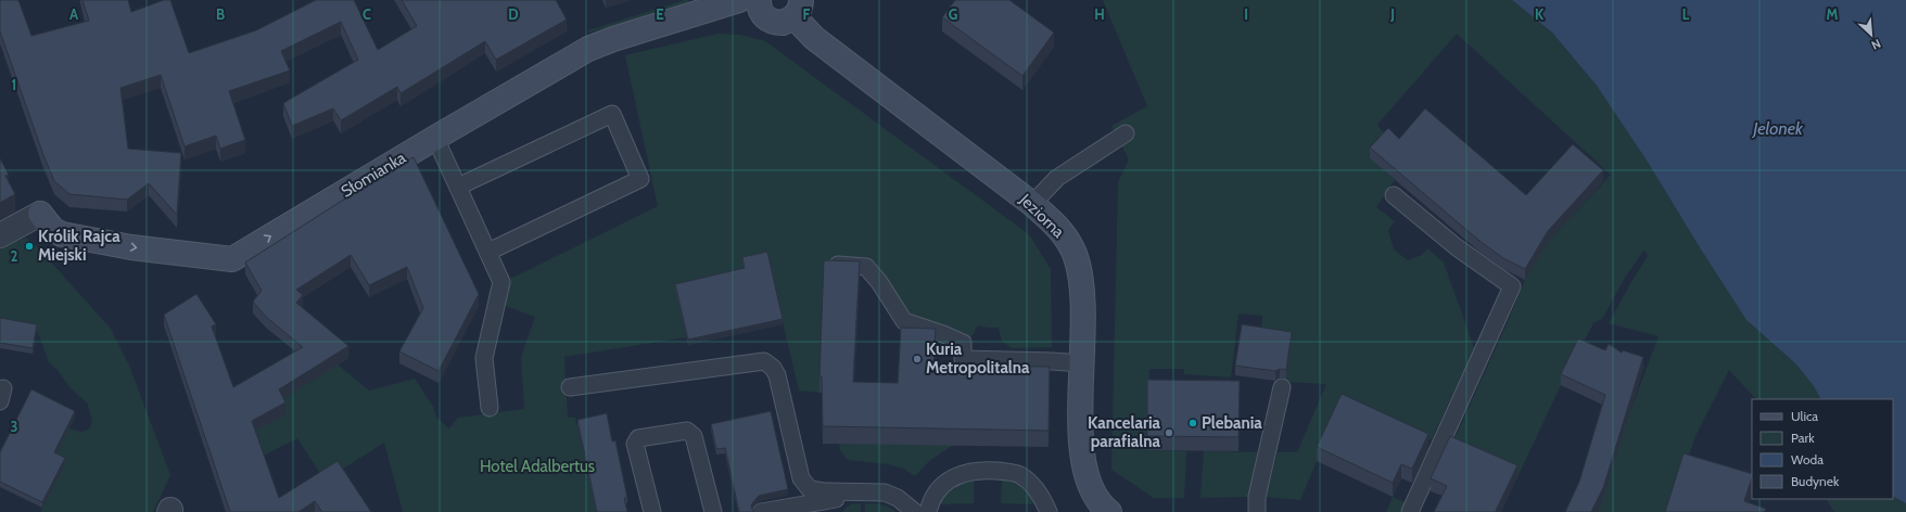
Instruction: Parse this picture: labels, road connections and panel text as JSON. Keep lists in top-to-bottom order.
{
  "streets": {
    "street": ["Słomianka", "Jeziorna"]
  },
  "crossings": [
    ["Słomianka", "Jeziorna"]
  ],
  "one_way": ["Słomianka"],
  "water": ["Jelonek"],
  "parks": ["Hotel Adalbertus"],
  "places": [
    "Królik Rajca Miejski",
    "Kuria Metropolitalna",
    "Plebania",
    "Kancelaria parafialna"
  ],
  "legend": [
    "Ulica",
    "Park",
    "Woda",
    "Budynek"
  ],
  "north": "bottom right",
  "grid": {
    "columns": [
      "A",
      "B",
      "C",
      "D",
      "E",
      "F",
      "G",
      "H",
      "I",
      "J",
      "K",
      "L",
      "M"
    ],
    "rows": ["1", "2", "3"]
  }
}
